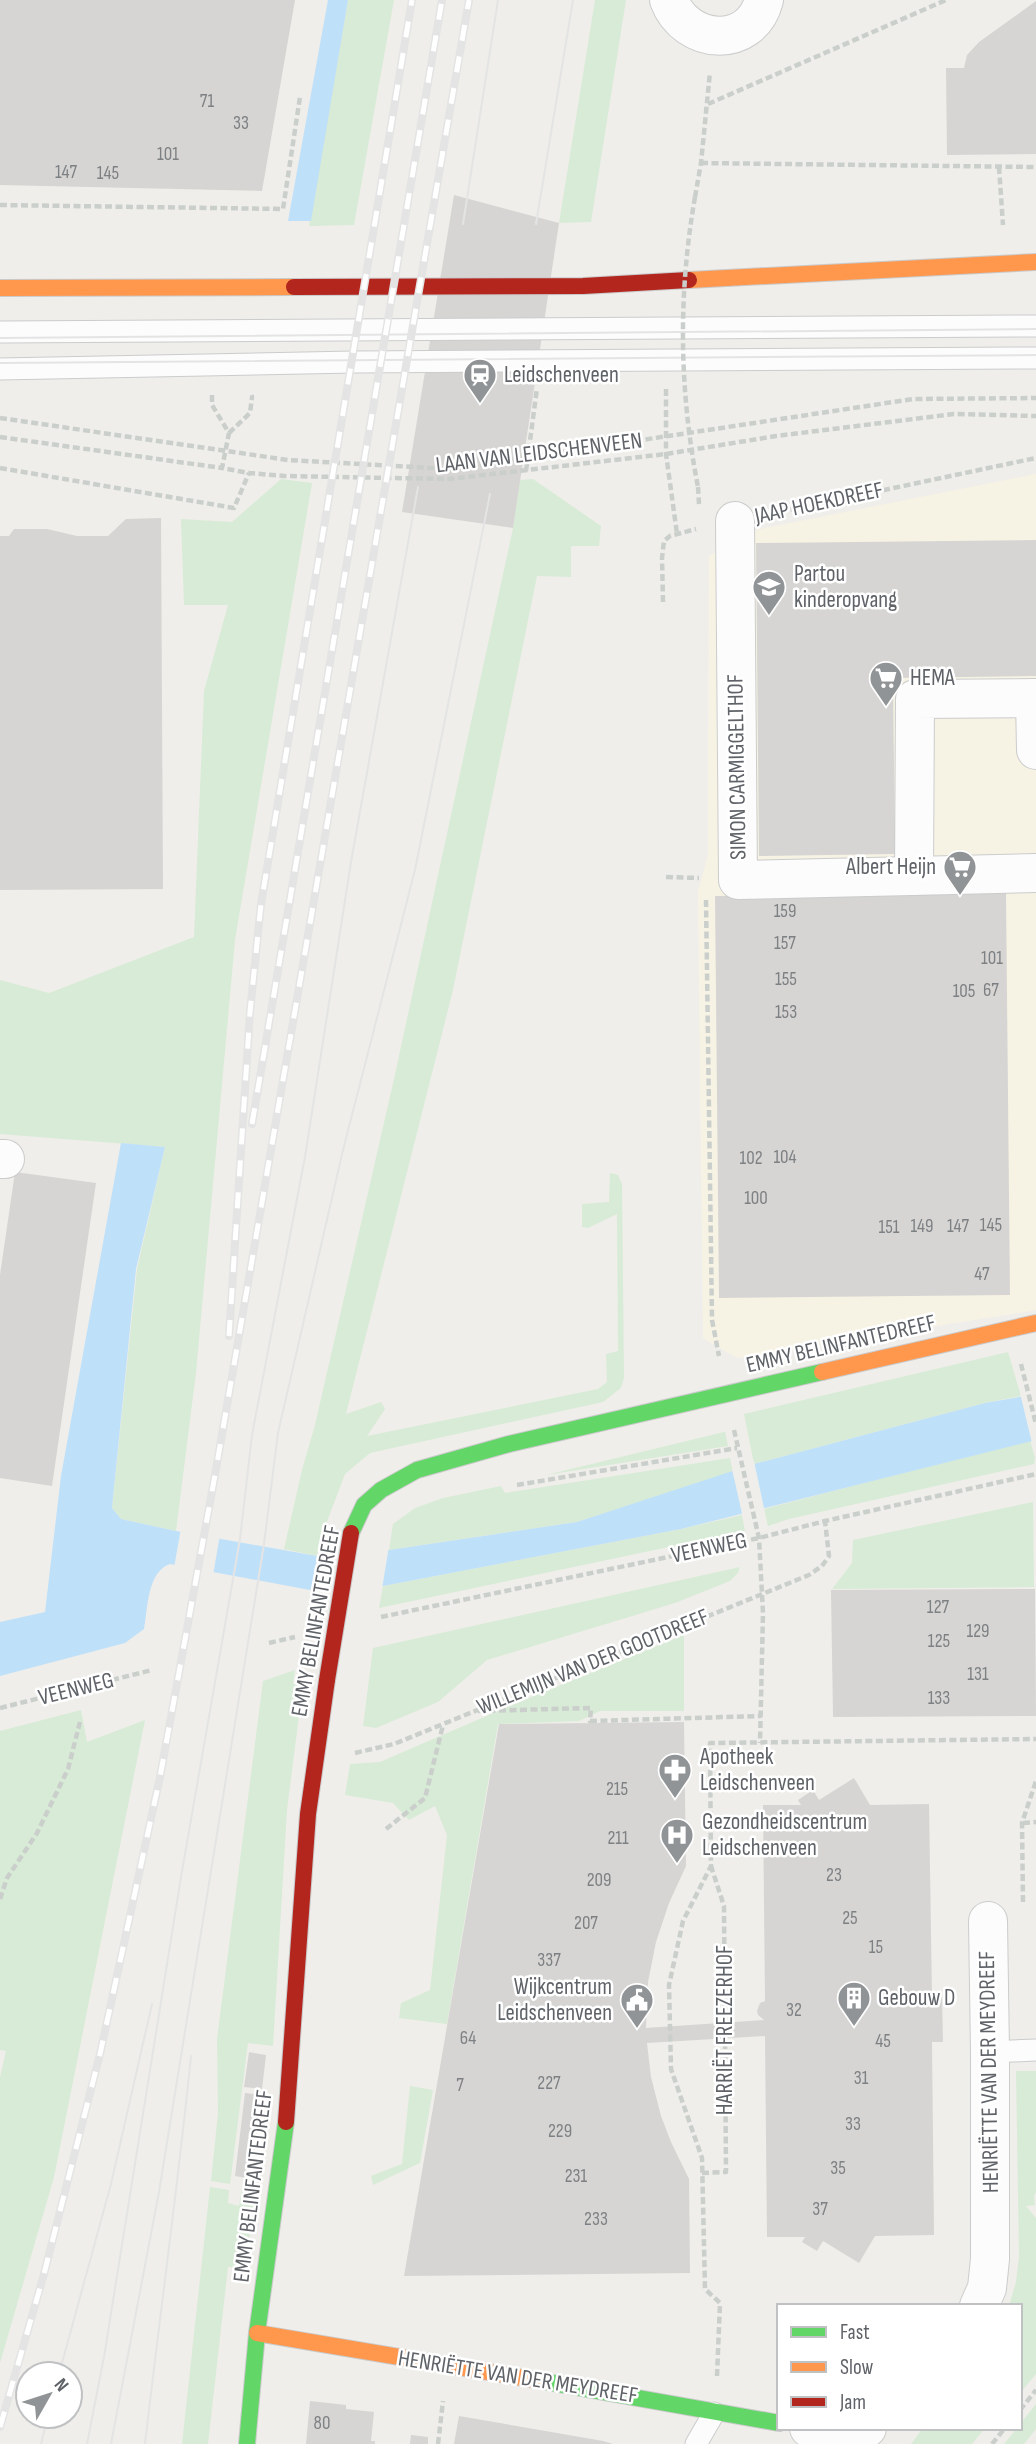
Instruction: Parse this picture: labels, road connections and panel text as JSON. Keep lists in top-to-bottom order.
{
  "streets": {
    "street": ["SIMON CARMIGGELTHOF", "EMMY BELINFANTEDREEF", "HENRIËTTE VAN DER MEYDREEF"],
    "path": [
      "LAAN VAN LEIDSCHENVEEN",
      "JAAP HOEKDREEF",
      "VEENWEG",
      "WILLEMIJN VAN DER GOOTDREEF",
      "HARRIËT FREEZERHOF"
    ]
  },
  "crossings": [
    ["JAAP HOEKDREEF", "SIMON CARMIGGELTHOF"],
    ["EMMY BELINFANTEDREEF", "WILLEMIJN VAN DER GOOTDREEF"],
    ["EMMY BELINFANTEDREEF", "HENRIËTTE VAN DER MEYDREEF"],
    ["VEENWEG", "WILLEMIJN VAN DER GOOTDREEF"]
  ],
  "places": {
    "station": ["Leidschenveen"],
    "school or university": ["Partou kinderopvang"],
    "supermarket": ["HEMA", "Albert Heijn"],
    "pharmacy": ["Apotheek Leidschenveen"],
    "hospital": ["Gezondheidscentrum Leidschenveen"],
    "building": ["Gebouw D"],
    "public building": ["Wijkcentrum Leidschenveen"]
  },
  "house_numbers": [
    "71",
    "33",
    "101",
    "147",
    "145",
    "159",
    "157",
    "101",
    "155",
    "67",
    "105",
    "153",
    "104",
    "102",
    "100",
    "145",
    "149",
    "147",
    "151",
    "47",
    "127",
    "129",
    "125",
    "131",
    "133",
    "215",
    "211",
    "23",
    "209",
    "25",
    "207",
    "15",
    "337",
    "32",
    "64",
    "45",
    "31",
    "227",
    "7",
    "33",
    "229",
    "35",
    "231",
    "37",
    "233",
    "80"
  ],
  "legend": ["Fast", "Slow", "Jam"],
  "north": "top right"
}
